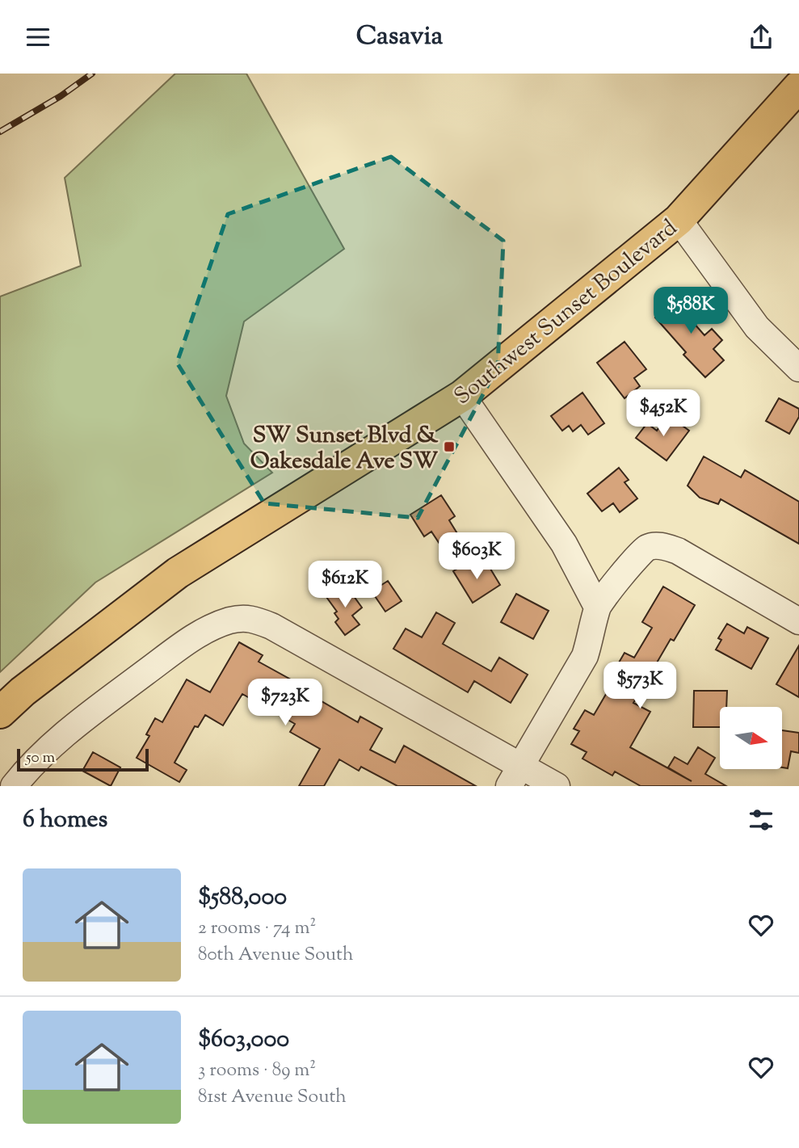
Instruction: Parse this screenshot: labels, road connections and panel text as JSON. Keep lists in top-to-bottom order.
{
  "streets": {
    "main road": ["Southwest Sunset Boulevard"]
  },
  "places": {
    "transit": ["SW Sunset Blvd & Oakesdale Ave SW"]
  },
  "scale_bar": "50 m",
  "north": "right",
  "page": {
    "header": "Casavia",
    "price": [
      "$588K",
      "$452K",
      "$603K",
      "$612K",
      "$573K",
      "$723K"
    ],
    "scale": "50 m",
    "heading": "6 homes",
    "list": [
      {
        "name": "$588,000",
        "note": "2 rooms · 74 m² · 80th Avenue South"
      },
      {
        "name": "$603,000",
        "note": "3 rooms · 89 m² · 81st Avenue South"
      }
    ]
  }
}
